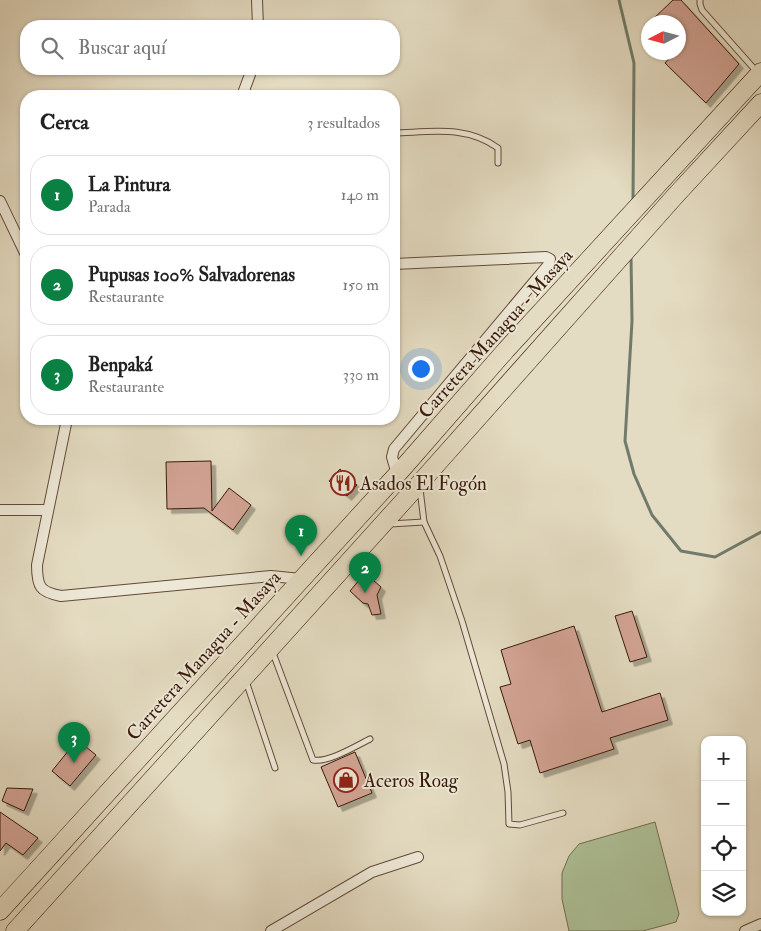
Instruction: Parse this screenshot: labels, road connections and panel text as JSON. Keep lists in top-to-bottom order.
{
  "streets": {
    "highway": ["Carretera Managua - Masaya"]
  },
  "places": {
    "restaurant": ["Asados El Fogón"],
    "shop": ["Aceros Roag"]
  },
  "north": "left",
  "page": {
    "search": "Buscar aquí",
    "heading": ["Cerca", "3 resultados"],
    "list": [
      {
        "mark": "1",
        "name": "La Pintura",
        "note": "Parada",
        "value": "140 m"
      },
      {
        "mark": "2",
        "name": "Pupusas 100% Salvadorenas",
        "note": "Restaurante",
        "value": "150 m"
      },
      {
        "mark": "3",
        "name": "Benpaká",
        "note": "Restaurante",
        "value": "330 m"
      }
    ],
    "pins": ["1", "2", "3"],
    "map_buttons": ["+", "−"]
  }
}
